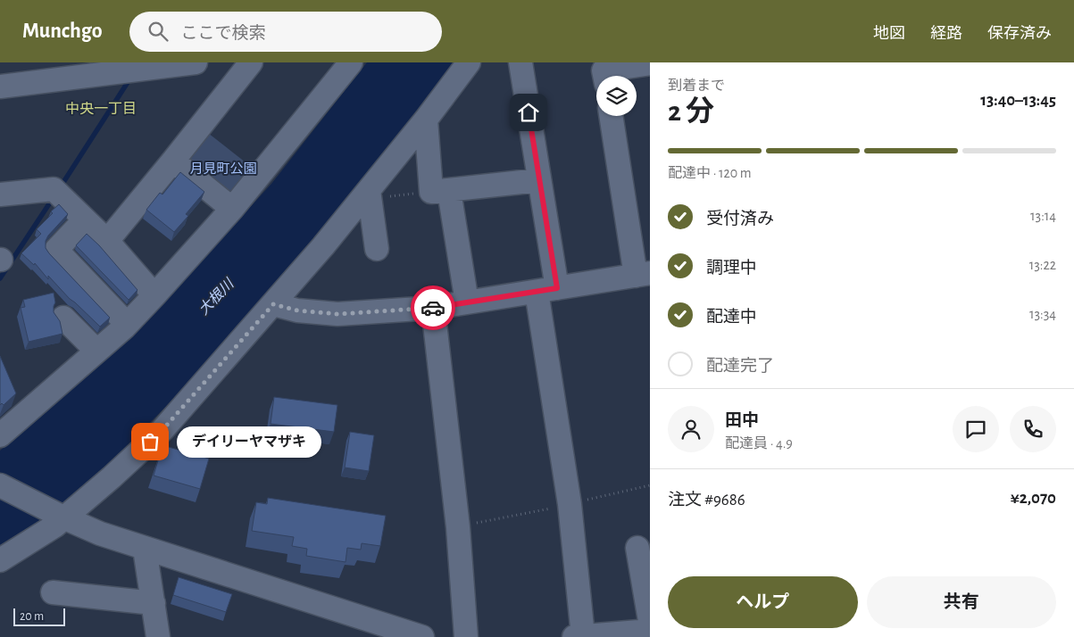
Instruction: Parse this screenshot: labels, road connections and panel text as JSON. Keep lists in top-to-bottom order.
{
  "districts": ["中央一丁目"],
  "water": ["大根川"],
  "parks": ["月見町公園"],
  "places": ["デイリーヤマザキ"],
  "scale_bar": "20 m",
  "page": {
    "header": "Munchgo",
    "search": "ここで検索",
    "nav": ["地図", "経路", "保存済み"],
    "heading": ["2 分", "到着まで", "13:40–13:45"],
    "panel": [
      "田中",
      "配達員 · 4.9",
      "注文 #9686",
      "¥2,070"
    ],
    "bar": "配達中 · 120 m",
    "list": [
      ["受付済み", "13:14"],
      ["調理中", "13:22"],
      ["配達中", "13:34"],
      "配達完了"
    ],
    "bubble": "デイリーヤマザキ",
    "buttons": ["ヘルプ", "共有"],
    "scale": "20 m"
  }
}
